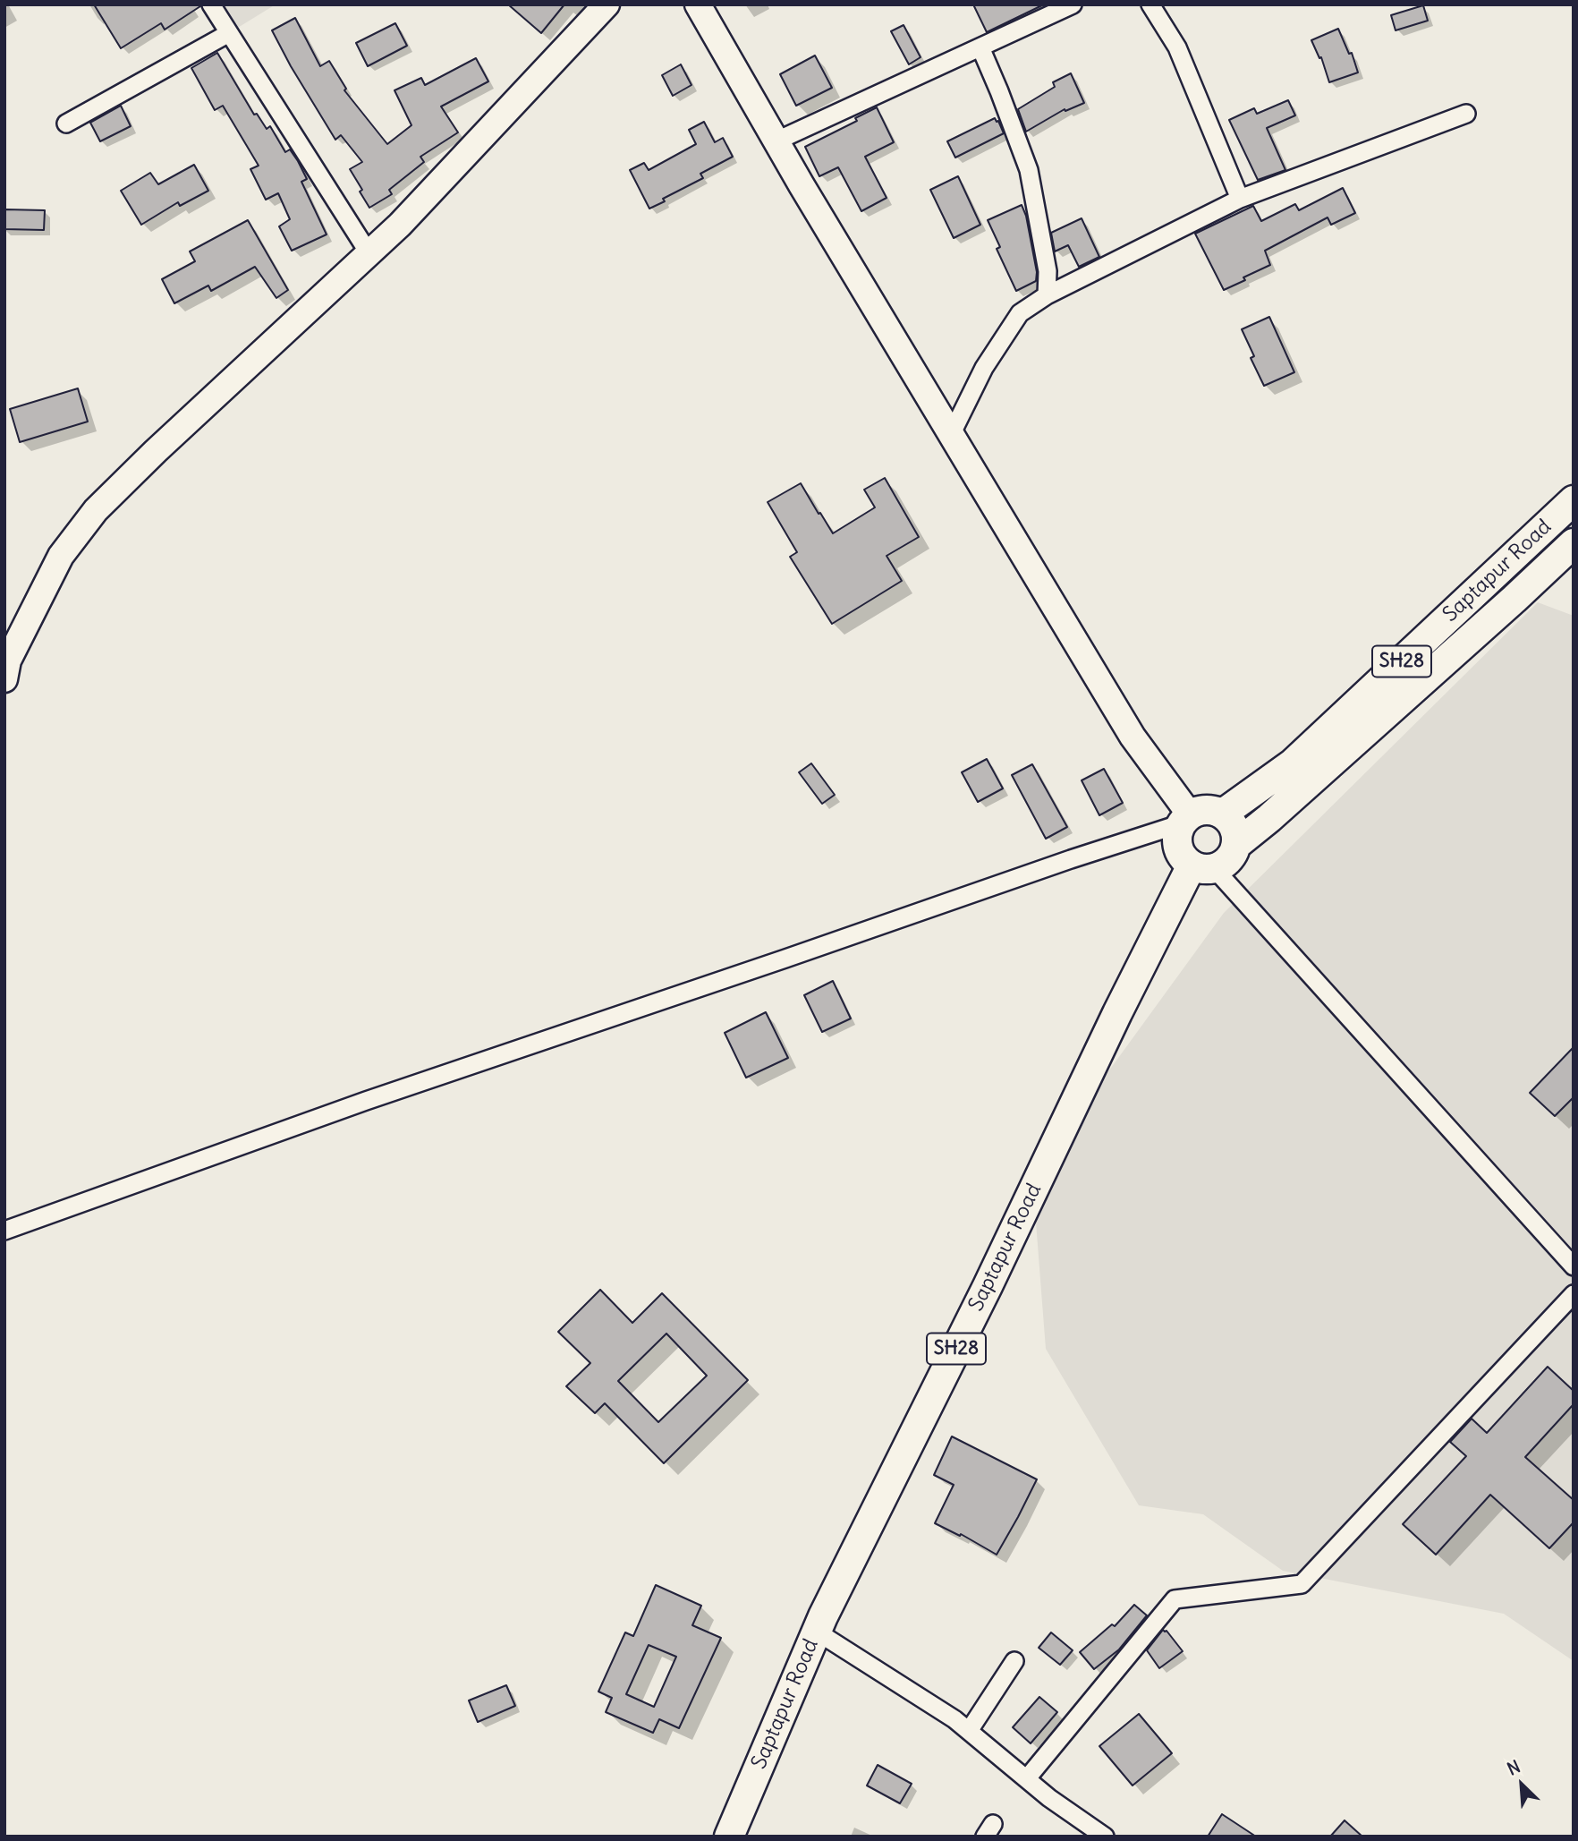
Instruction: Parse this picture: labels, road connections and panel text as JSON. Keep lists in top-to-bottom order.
{
  "streets": {
    "main road": ["Saptapur Road", "SH28"]
  },
  "north": "top left"
}
